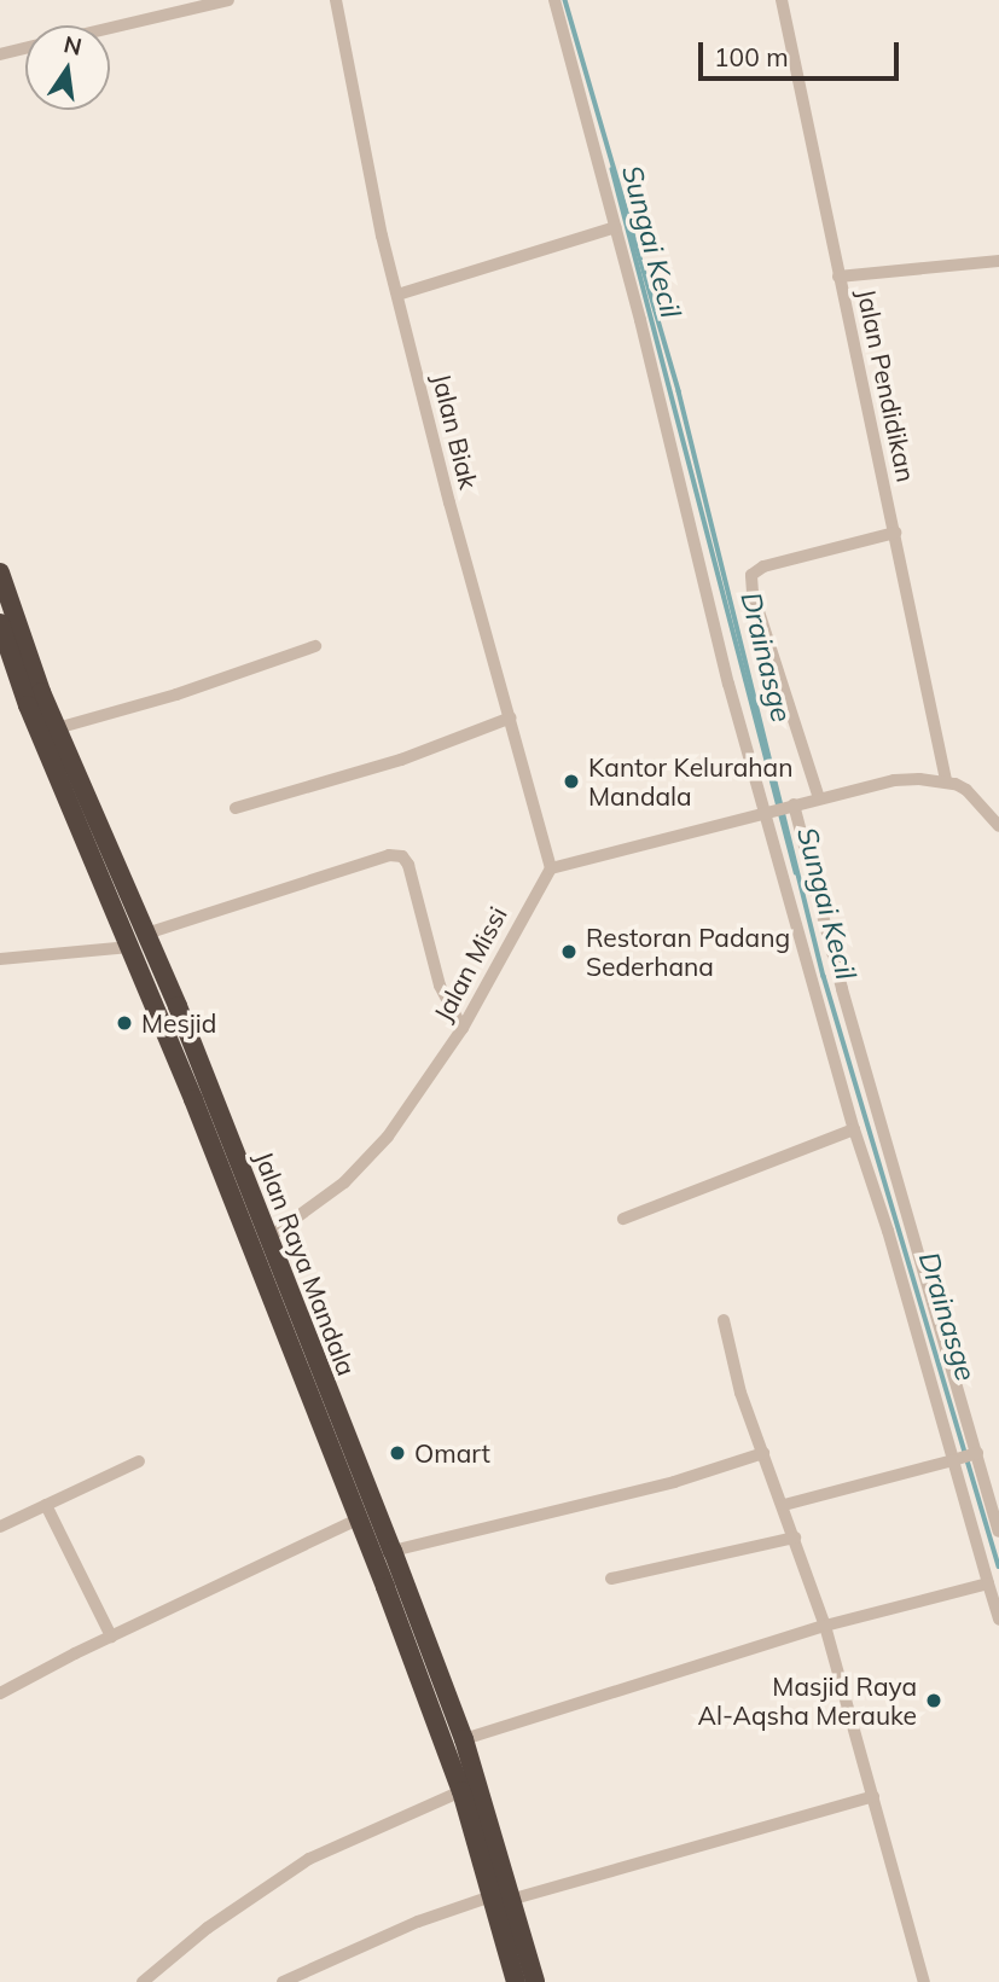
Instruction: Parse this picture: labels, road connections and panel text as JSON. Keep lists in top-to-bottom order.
{
  "streets": {
    "highway": ["Jalan Raya Mandala"],
    "street": ["Jalan Pendidikan", "Jalan Biak", "Jalan Missi"]
  },
  "crossings": [
    ["Jalan Biak", "Jalan Missi"],
    ["Jalan Missi", "Jalan Raya Mandala"]
  ],
  "water": ["Sungai Kecil", "Drainasge"],
  "places": [
    "Kantor Kelurahan Mandala",
    "Restoran Padang Sederhana",
    "Mesjid",
    "Omart",
    "Masjid Raya Al-Aqsha Merauke"
  ],
  "scale_bar": "100 m",
  "north": "top"
}
